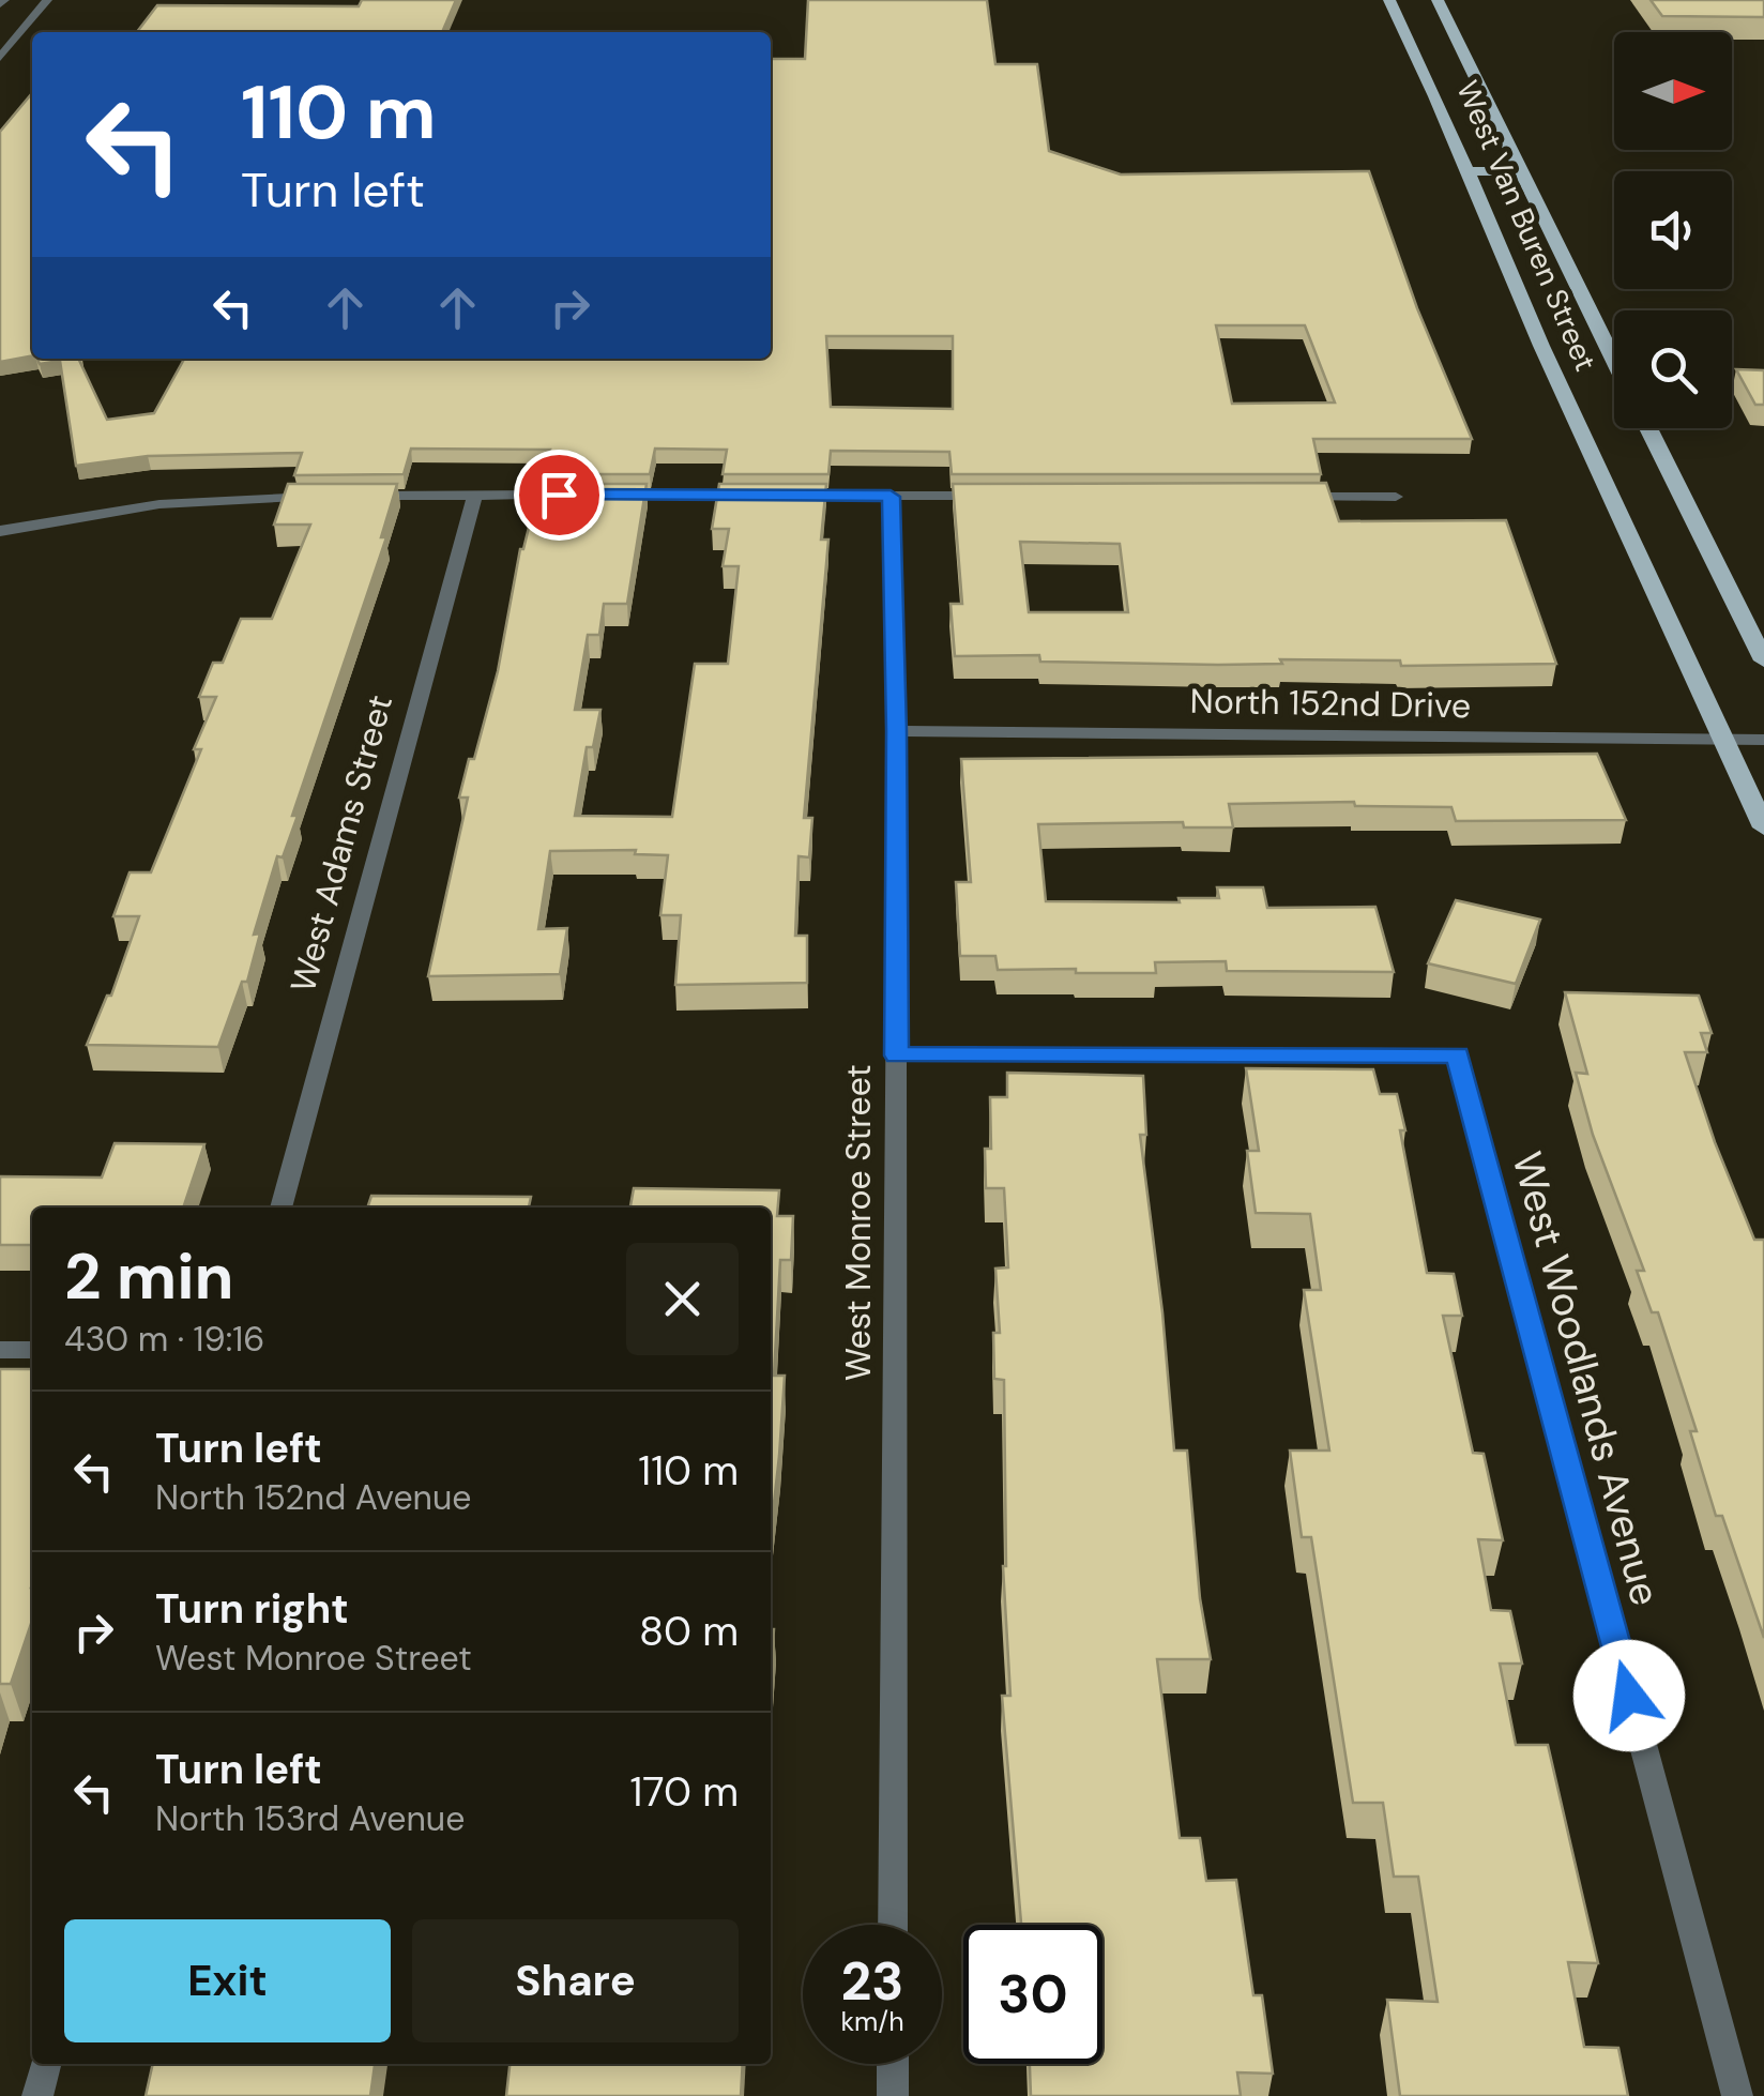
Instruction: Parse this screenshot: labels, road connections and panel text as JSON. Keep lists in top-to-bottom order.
{
  "streets": {
    "main road": ["West Van Buren Street"],
    "street": [
      "North 152nd Drive",
      "West Adams Street",
      "West Monroe Street",
      "West Woodlands Avenue"
    ]
  },
  "crossings": [
    ["West Van Buren Street", "North 152nd Drive"],
    ["North 152nd Drive", "West Monroe Street"],
    ["West Monroe Street", "West Woodlands Avenue"]
  ],
  "north": "right",
  "page": {
    "turn": ["110 m", "Turn left"],
    "heading": ["2 min", "430 m · 19:16"],
    "list": [
      {
        "name": "Turn left",
        "note": "North 152nd Avenue",
        "value": "110 m"
      },
      {
        "name": "Turn right",
        "note": "West Monroe Street",
        "value": "80 m"
      },
      {
        "name": "Turn left",
        "note": "North 153rd Avenue",
        "value": "170 m"
      }
    ],
    "buttons": ["Exit", "Share"],
    "speed": "23 km/h",
    "limit": "30"
  }
}
